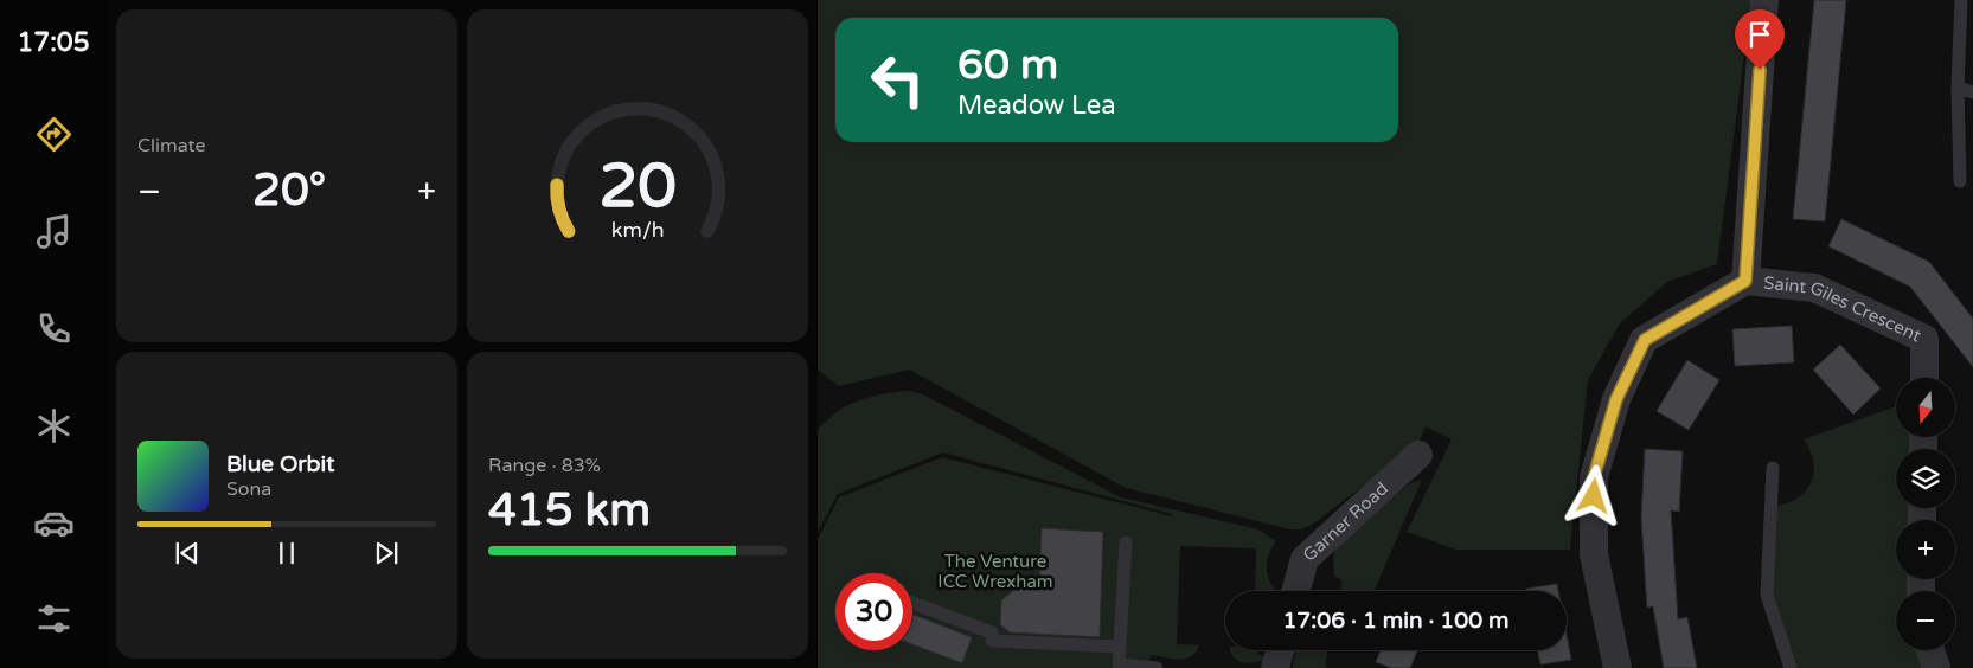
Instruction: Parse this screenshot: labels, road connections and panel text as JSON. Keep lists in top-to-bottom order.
{
  "streets": {
    "street": ["Saint Giles Crescent", "Garner Road"]
  },
  "parks": ["The Venture ICC Wrexham"],
  "north": "bottom",
  "page": {
    "tabs": "17:05",
    "tile": [
      "Climate",
      ["Range · 83%", "415 km"]
    ],
    "turn": ["60 m", "Meadow Lea"],
    "heat": ["−", "20°", "+"],
    "map_buttons": ["+", "−"],
    "song": ["Blue Orbit", "Sona"],
    "limit": "30",
    "trip": "17:06 · 1 min · 100 m",
    "gauge": ["20", "km/h"]
  }
}
